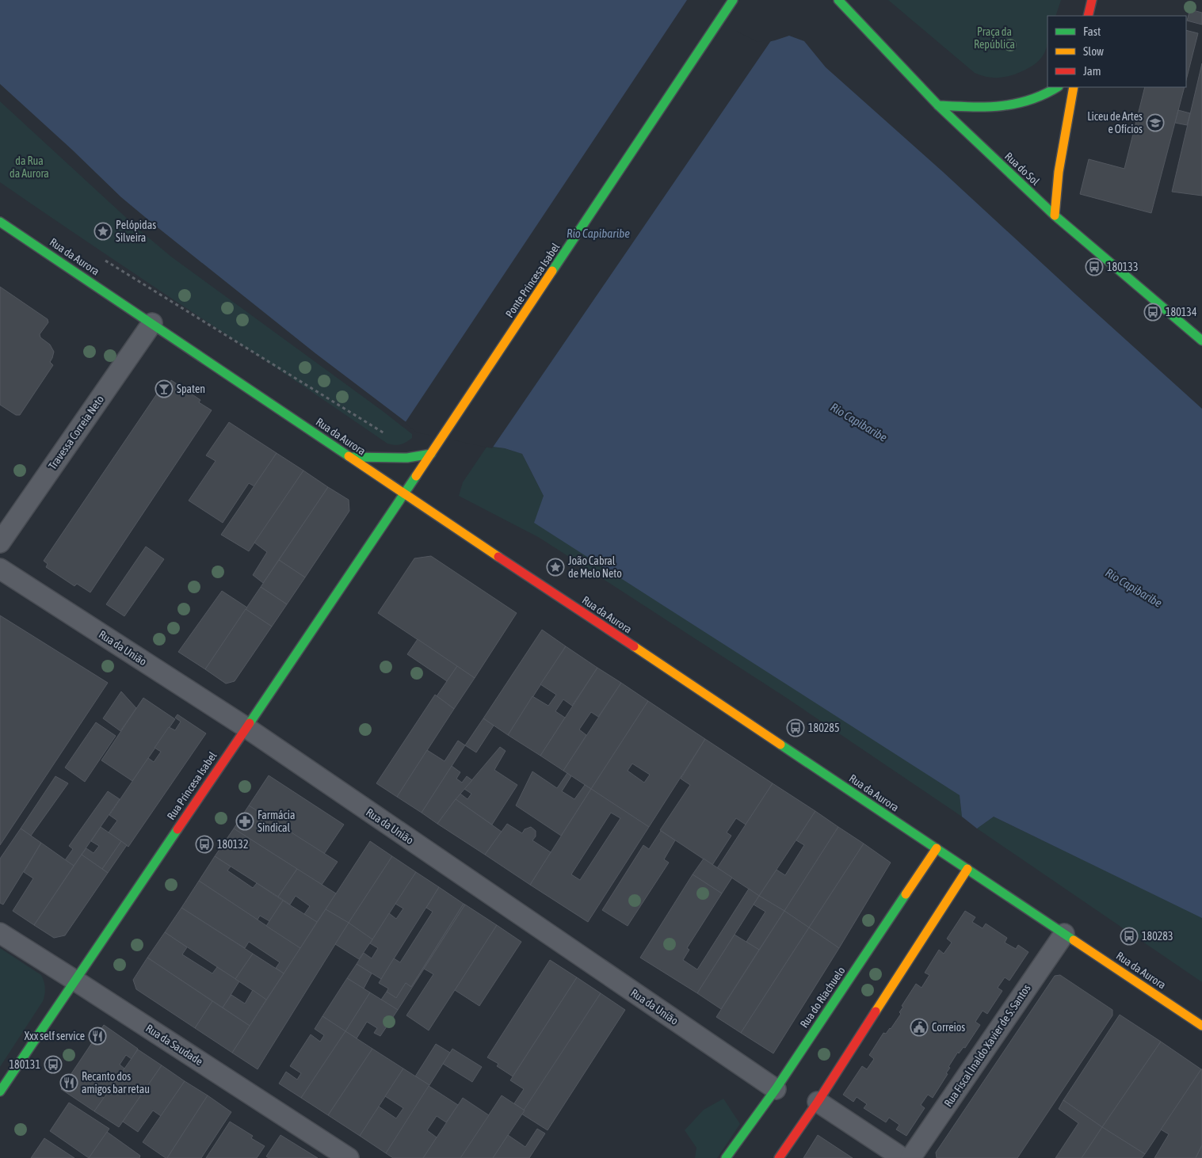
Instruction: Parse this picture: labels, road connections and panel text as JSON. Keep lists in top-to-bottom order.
{
  "streets": {
    "main road": [
      "Rua do Sol",
      "Rua da Aurora",
      "Ponte Princesa Isabel",
      "Rua Princesa Isabel",
      "Rua do Riachuelo"
    ],
    "street": [
      "Travessa Correia Neto",
      "Rua da União",
      "Rua da Saudade",
      "Rua Fiscal Inaldo Xavier de S. Santos"
    ]
  },
  "crossings": [
    ["Rua da Aurora", "Ponte Princesa Isabel"],
    ["Rua da Aurora", "Travessa Correia Neto"],
    ["Rua da Aurora", "Rua Princesa Isabel"],
    ["Rua da Aurora", "Rua do Riachuelo"],
    ["Rua da Aurora", "Rua Fiscal Inaldo Xavier de S. Santos"],
    ["Ponte Princesa Isabel", "Rua Princesa Isabel"],
    ["Rua da União", "Rua Princesa Isabel"],
    ["Rua da União", "Rua do Riachuelo"],
    ["Rua Princesa Isabel", "Rua da Saudade"]
  ],
  "water": ["Rio Capibaribe"],
  "parks": ["Praça da República", "da Rua da Aurora"],
  "places": {
    "school or university": ["Liceu de Artes e Ofícios"],
    "place": ["Pelópidas Silveira", "João Cabral de Melo Neto"],
    "bus stop": [
      "180133",
      "180134",
      "180285",
      "180132",
      "180283",
      "180131"
    ],
    "bar": ["Spaten"],
    "pharmacy": ["Farmácia Sindical"],
    "public building": ["Correios"],
    "restaurant": ["Xxx self service", "Recanto dos amigos bar retau"]
  },
  "legend": ["Fast", "Slow", "Jam"]
}
